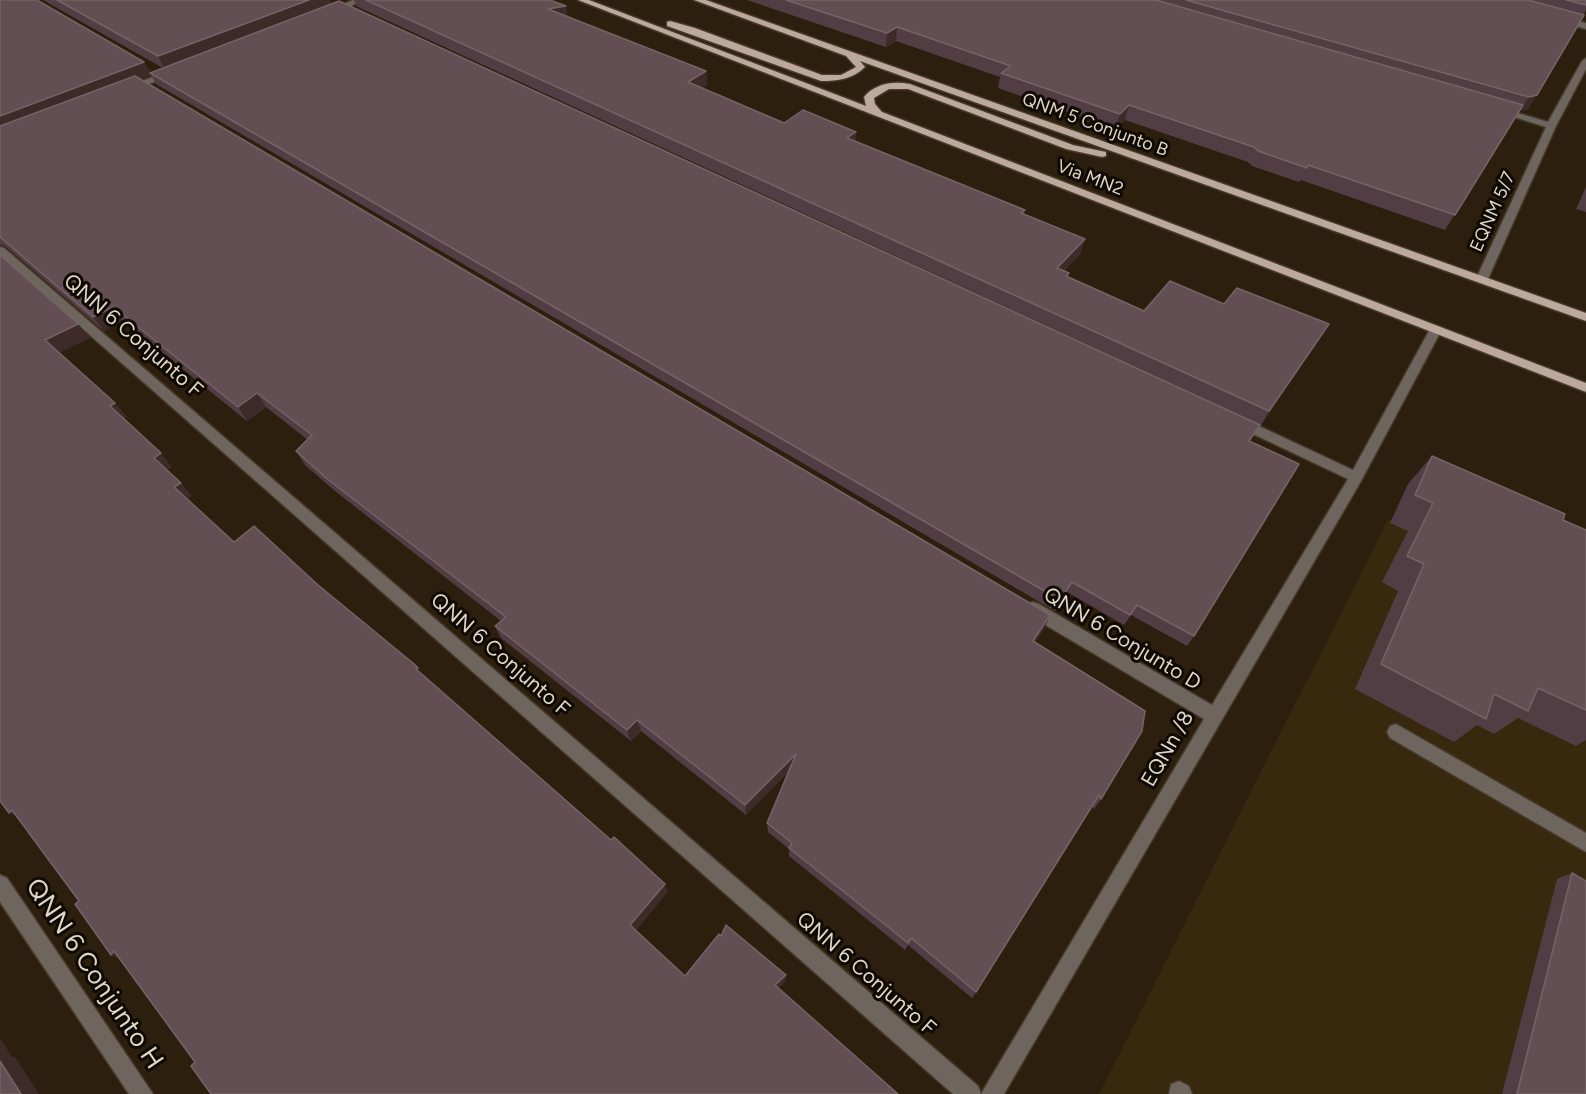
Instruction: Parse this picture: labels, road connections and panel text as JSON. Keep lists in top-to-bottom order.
{
  "streets": {
    "main road": ["QNM 5 Conjunto B", "Via MN2", "EQNM 5/7"],
    "street": [
      "QNN 6 Conjunto F",
      "QNN 6 Conjunto D",
      "EQNn /8",
      "QNN 6 Conjunto H"
    ]
  },
  "crossings": [
    ["QNM 5 Conjunto B", "EQNM 5/7"],
    ["Via MN2", "EQNn /8"],
    ["QNN 6 Conjunto D", "EQNn /8"]
  ]
}
